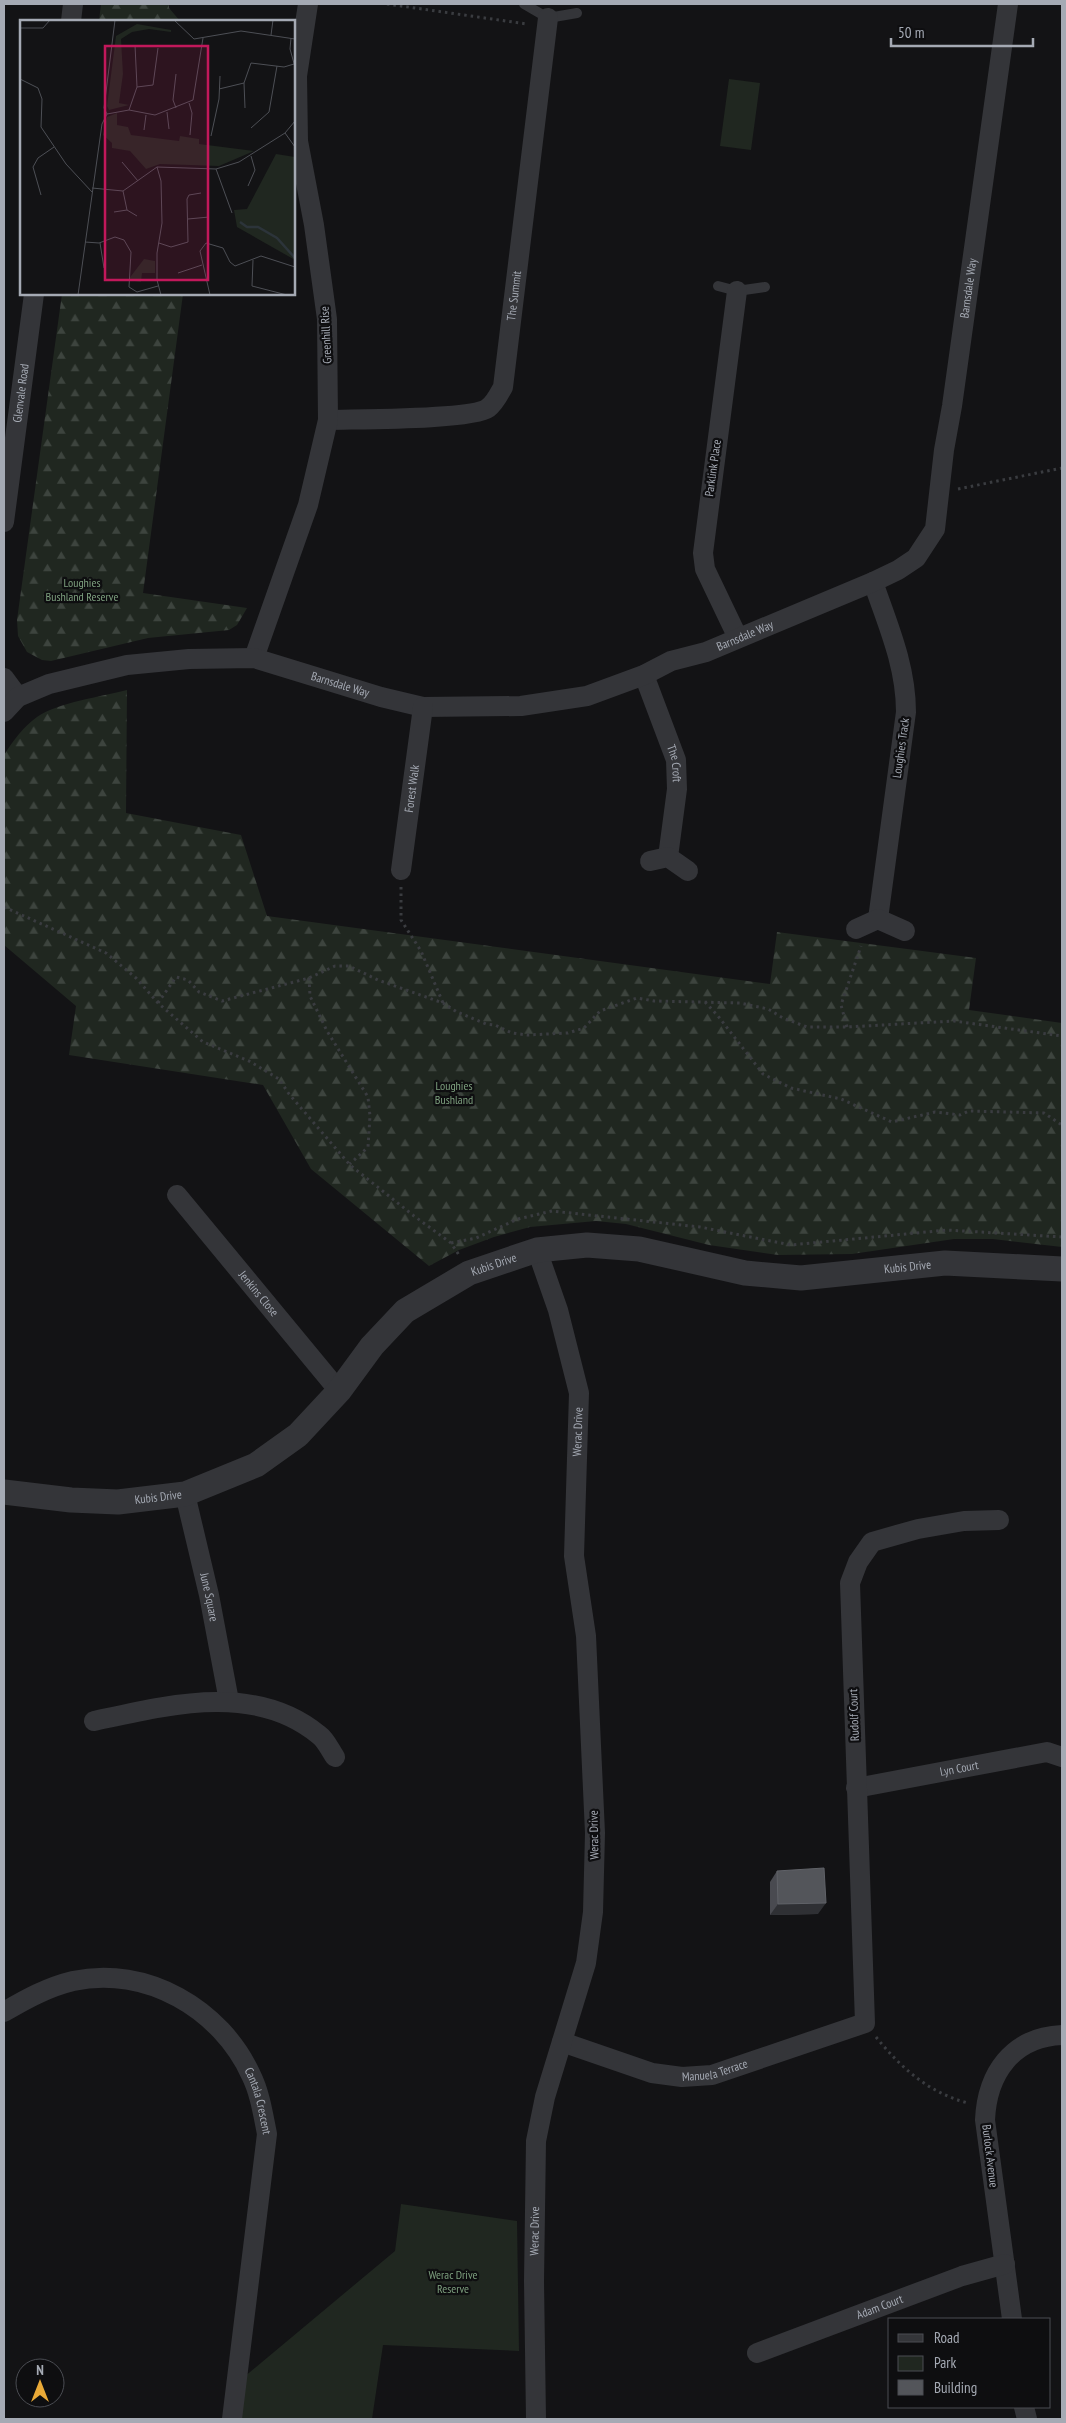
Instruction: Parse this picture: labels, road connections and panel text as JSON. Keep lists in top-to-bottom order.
{
  "streets": {
    "street": [
      "Barnsdale Way",
      "The Summit",
      "Greenhill Rise",
      "Glenvale Road",
      "Parklink Place",
      "Loughies Track",
      "The Croft",
      "Forest Walk",
      "Kubis Drive",
      "Jenkins Close",
      "Werac Drive",
      "June Square",
      "Rudolf Court",
      "Lyn Court",
      "Manuela Terrace",
      "Cantala Crescent",
      "Burlock Avenue",
      "Adam Court"
    ]
  },
  "crossings": [
    ["Barnsdale Way", "Greenhill Rise"],
    ["Barnsdale Way", "Parklink Place"],
    ["Barnsdale Way", "Loughies Track"],
    ["Barnsdale Way", "The Croft"],
    ["Barnsdale Way", "Forest Walk"],
    ["The Summit", "Greenhill Rise"],
    ["Kubis Drive", "Jenkins Close"],
    ["Kubis Drive", "Werac Drive"],
    ["Kubis Drive", "June Square"],
    ["Werac Drive", "Manuela Terrace"],
    ["Rudolf Court", "Lyn Court"],
    ["Rudolf Court", "Manuela Terrace"],
    ["Burlock Avenue", "Adam Court"]
  ],
  "parks": ["Loughies Bushland Reserve", "Loughies Bushland", "Werac Drive Reserve"],
  "legend": ["Road", "Park", "Building"],
  "scale_bar": "50 m",
  "north": "top"
}
